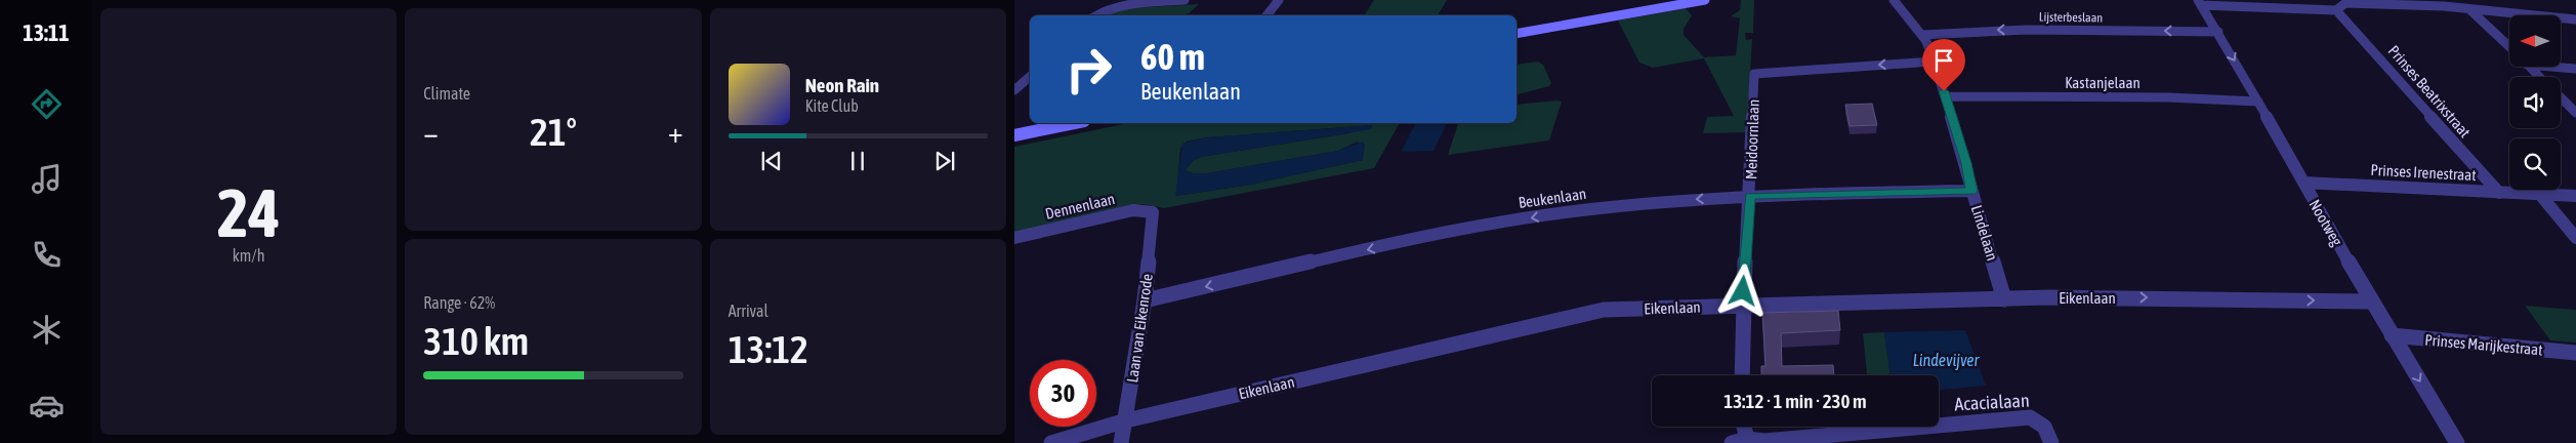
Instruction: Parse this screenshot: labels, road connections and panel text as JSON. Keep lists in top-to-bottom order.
{
  "streets": {
    "street": [
      "Lijsterbeslaan",
      "Kastanjelaan",
      "Prinses Beatrixstraat",
      "Meidoornlaan",
      "Prinses Irenestraat",
      "Beukenlaan",
      "Dennenlaan",
      "Nootweg",
      "Lindelaan",
      "Eikenlaan",
      "Laan van Eikenrode",
      "Prinses Marijkestraat",
      "Acacialaan"
    ]
  },
  "crossings": [
    ["Lijsterbeslaan", "Nootweg"],
    ["Lijsterbeslaan", "Lindelaan"],
    ["Kastanjelaan", "Nootweg"],
    ["Kastanjelaan", "Lindelaan"],
    ["Prinses Beatrixstraat", "Prinses Irenestraat"],
    ["Meidoornlaan", "Beukenlaan"],
    ["Meidoornlaan", "Lindelaan"],
    ["Meidoornlaan", "Eikenlaan"],
    ["Prinses Irenestraat", "Nootweg"],
    ["Beukenlaan", "Lindelaan"],
    ["Beukenlaan", "Laan van Eikenrode"],
    ["Dennenlaan", "Laan van Eikenrode"],
    ["Nootweg", "Eikenlaan"],
    ["Nootweg", "Prinses Marijkestraat"],
    ["Lindelaan", "Eikenlaan"],
    ["Eikenlaan", "Laan van Eikenrode"]
  ],
  "one_way": ["Lijsterbeslaan", "Beukenlaan", "Nootweg"],
  "water": ["Lindevijver"],
  "north": "left",
  "page": {
    "tabs": "13:11",
    "tile": [
      ["24", "km/h"],
      "Climate",
      ["Range · 62%", "310 km"],
      ["Arrival", "13:12"]
    ],
    "turn": ["60 m", "Beukenlaan"],
    "song": ["Neon Rain", "Kite Club"],
    "heat": ["−", "21°", "+"],
    "limit": "30",
    "trip": "13:12 · 1 min · 230 m"
  }
}
